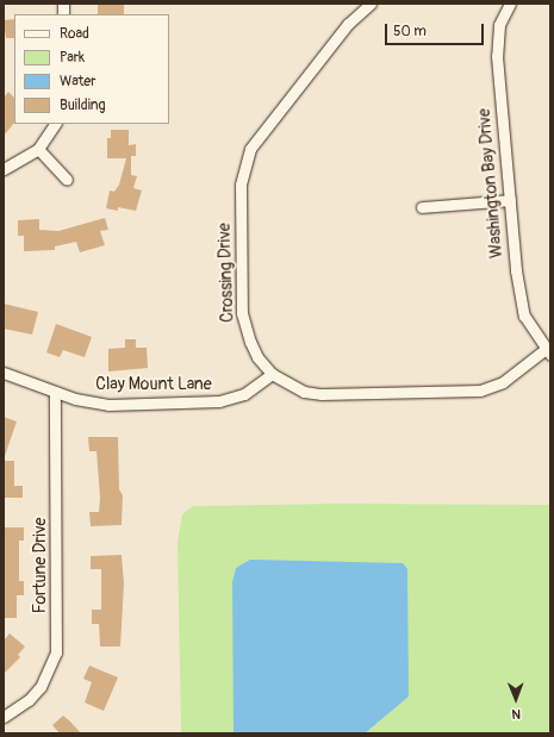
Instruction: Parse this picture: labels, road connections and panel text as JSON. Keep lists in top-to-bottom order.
{
  "streets": {
    "street": [
      "Washington Bay Drive",
      "Crossing Drive",
      "Clay Mount Lane",
      "Fortune Drive"
    ]
  },
  "crossings": [
    ["Washington Bay Drive", "Crossing Drive"],
    ["Crossing Drive", "Clay Mount Lane"],
    ["Clay Mount Lane", "Fortune Drive"]
  ],
  "legend": [
    "Road",
    "Park",
    "Water",
    "Building"
  ],
  "scale_bar": "50 m",
  "north": "bottom"
}
